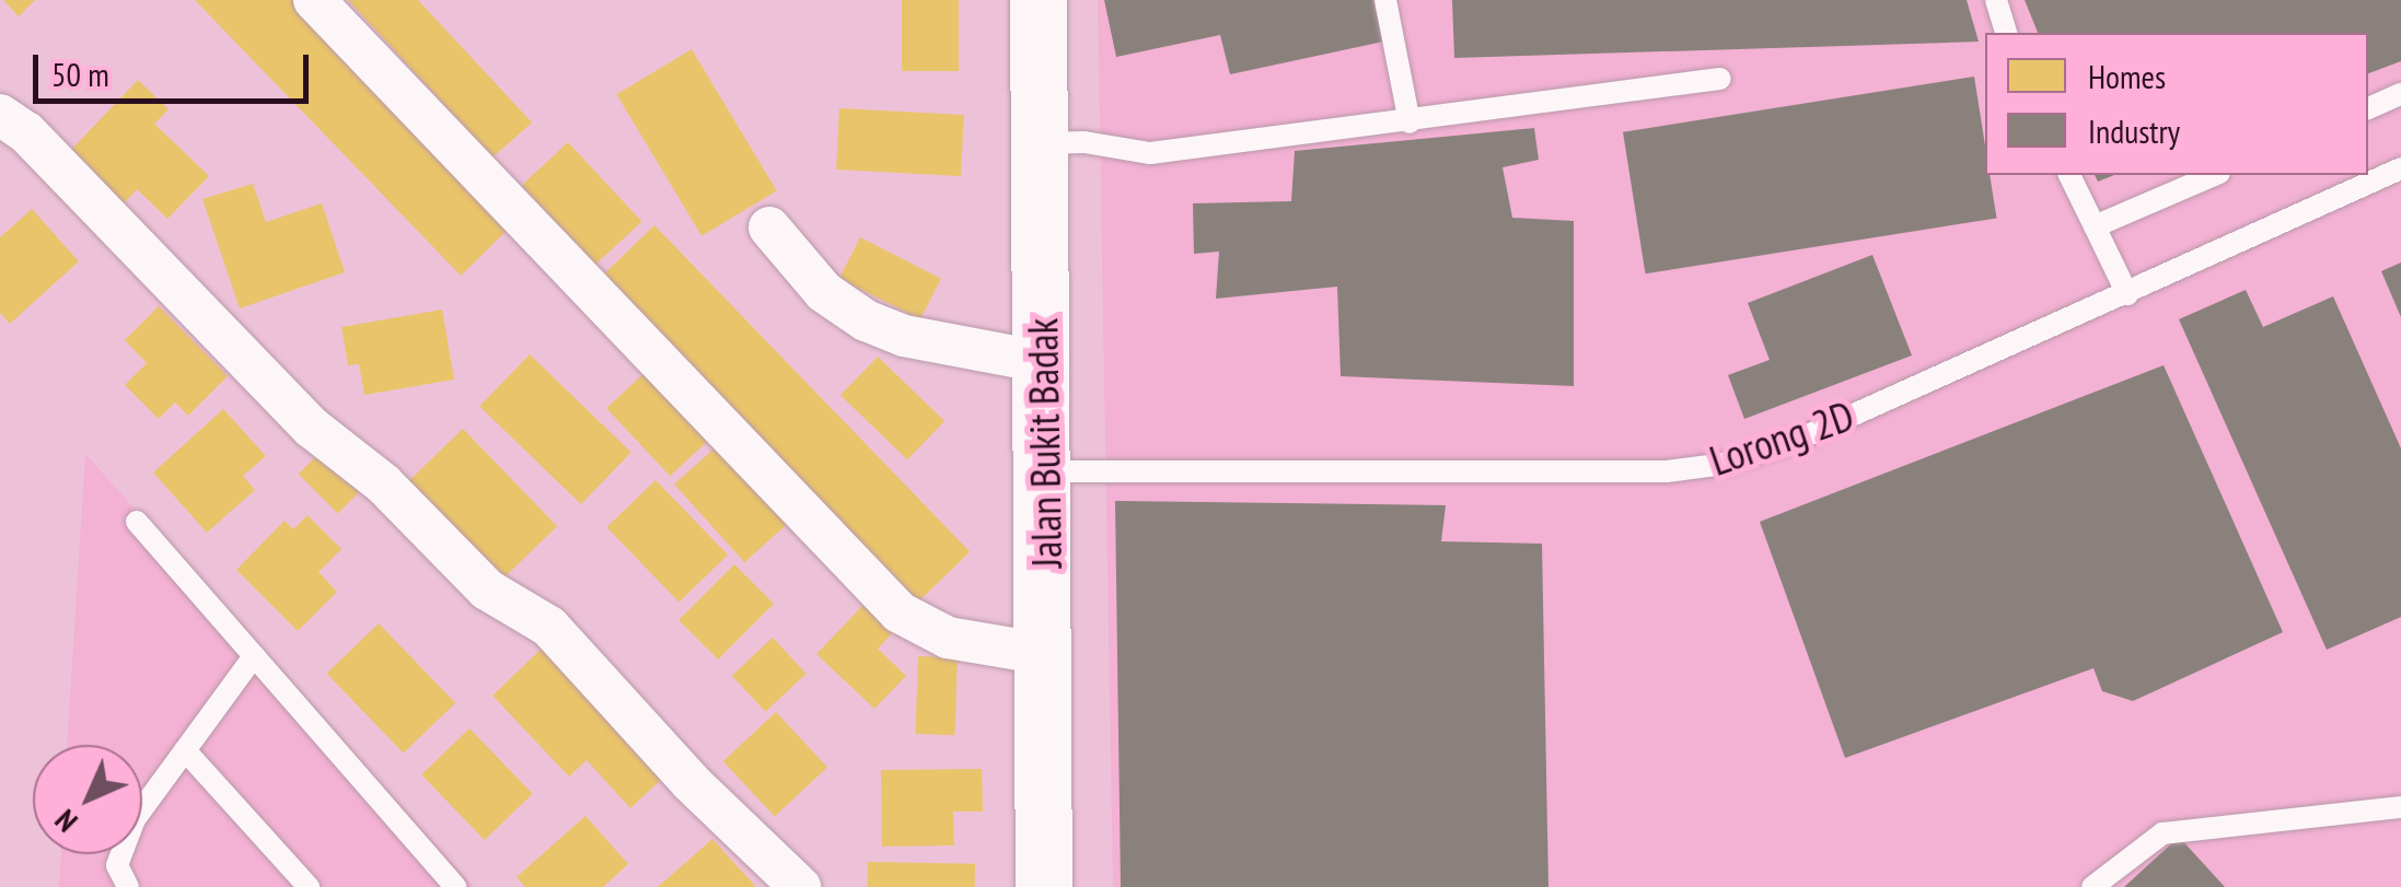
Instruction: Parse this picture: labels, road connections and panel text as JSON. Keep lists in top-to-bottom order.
{
  "streets": {
    "main road": ["Jalan Bukit Badak"],
    "lane": ["Lorong 2D"]
  },
  "crossings": [
    ["Lorong 2D", "Jalan Bukit Badak"]
  ],
  "legend": ["Homes", "Industry"],
  "scale_bar": "50 m",
  "north": "bottom left"
}
